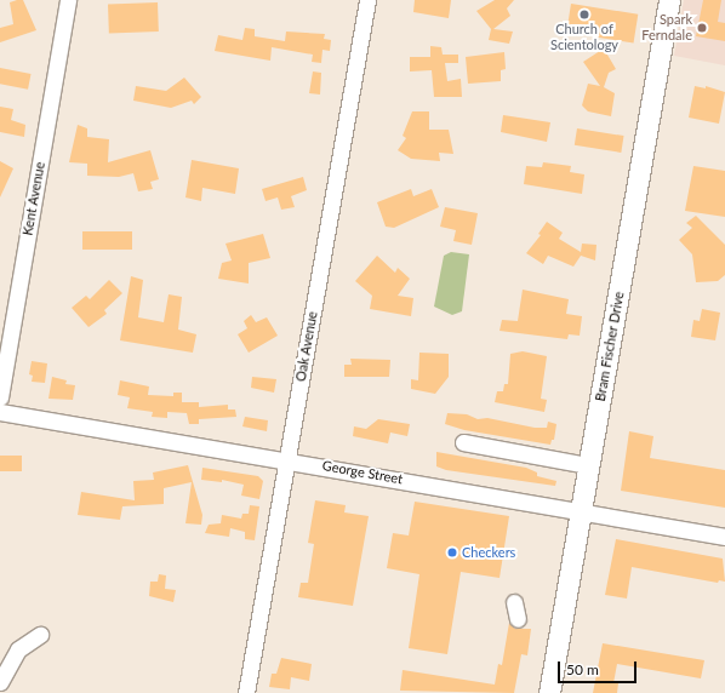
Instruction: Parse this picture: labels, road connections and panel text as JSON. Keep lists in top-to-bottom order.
{
  "streets": {
    "main road": ["Bram Fischer Drive"],
    "street": ["Kent Avenue", "Oak Avenue", "George Street"]
  },
  "crossings": [
    ["Oak Avenue", "George Street"],
    ["Bram Fischer Drive", "George Street"]
  ],
  "places": ["Church of Scientology", "Spark Ferndale", "Checkers"],
  "scale_bar": "50 m"
}
